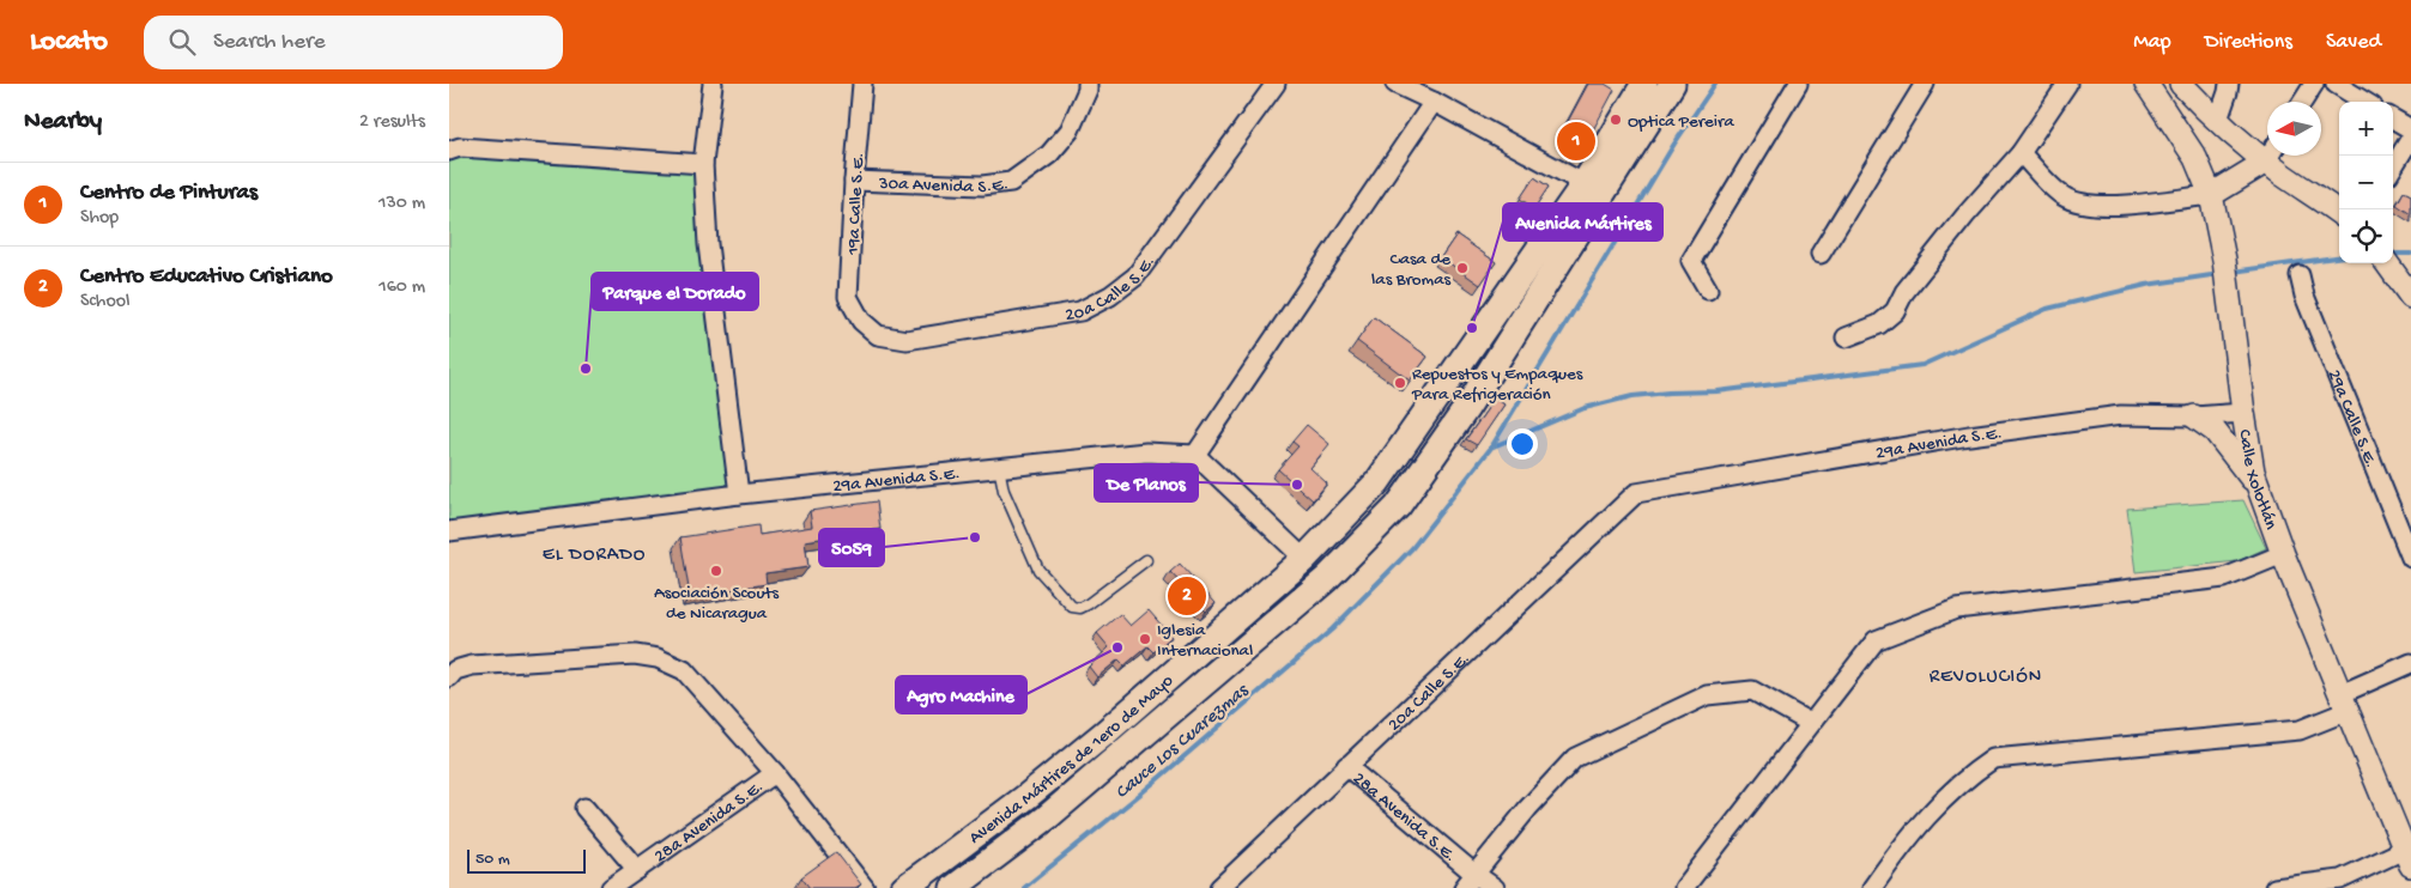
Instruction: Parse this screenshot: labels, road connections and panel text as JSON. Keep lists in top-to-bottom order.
{
  "streets": {
    "main road": ["Avenida Mártires de 1ero de Mayo"],
    "street": [
      "30a Avenida S.E.",
      "19a Calle S.E.",
      "20a Calle S.E.",
      "29a Calle S.E.",
      "29a Avenida S.E.",
      "Calle Xolotlán",
      "28a Avenida S.E."
    ]
  },
  "crossings": [
    ["30a Avenida S.E.", "19a Calle S.E."],
    ["19a Calle S.E.", "20a Calle S.E."],
    ["20a Calle S.E.", "29a Avenida S.E."],
    ["20a Calle S.E.", "28a Avenida S.E."],
    ["29a Avenida S.E.", "Calle Xolotlán"]
  ],
  "districts": ["EL DORADO", "REVOLUCIÓN"],
  "water": ["Cauce Los Cuarezmas"],
  "places": [
    "Optica Pereira",
    "Casa de las Bromas",
    "Avenida Mártires",
    "Parque el Dorado",
    "Repuestos y Empaques Para Refrigeración",
    "De Planos",
    "5059",
    "Asociación Scouts de Nicaragua",
    "Iglesia Internacional",
    "Agro Machine"
  ],
  "scale_bar": "50 m",
  "north": "left",
  "page": {
    "header": "Locato",
    "search": "Search here",
    "nav": ["Map", "Directions", "Saved"],
    "heading": ["Nearby", "2 results"],
    "map_buttons": ["+", "−"],
    "pins": ["1", "2"],
    "list": [
      {
        "mark": "1",
        "name": "Centro de Pinturas",
        "note": "Shop",
        "value": "130 m"
      },
      {
        "mark": "2",
        "name": "Centro Educativo Cristiano",
        "note": "School",
        "value": "160 m"
      }
    ],
    "scale": "50 m"
  }
}
